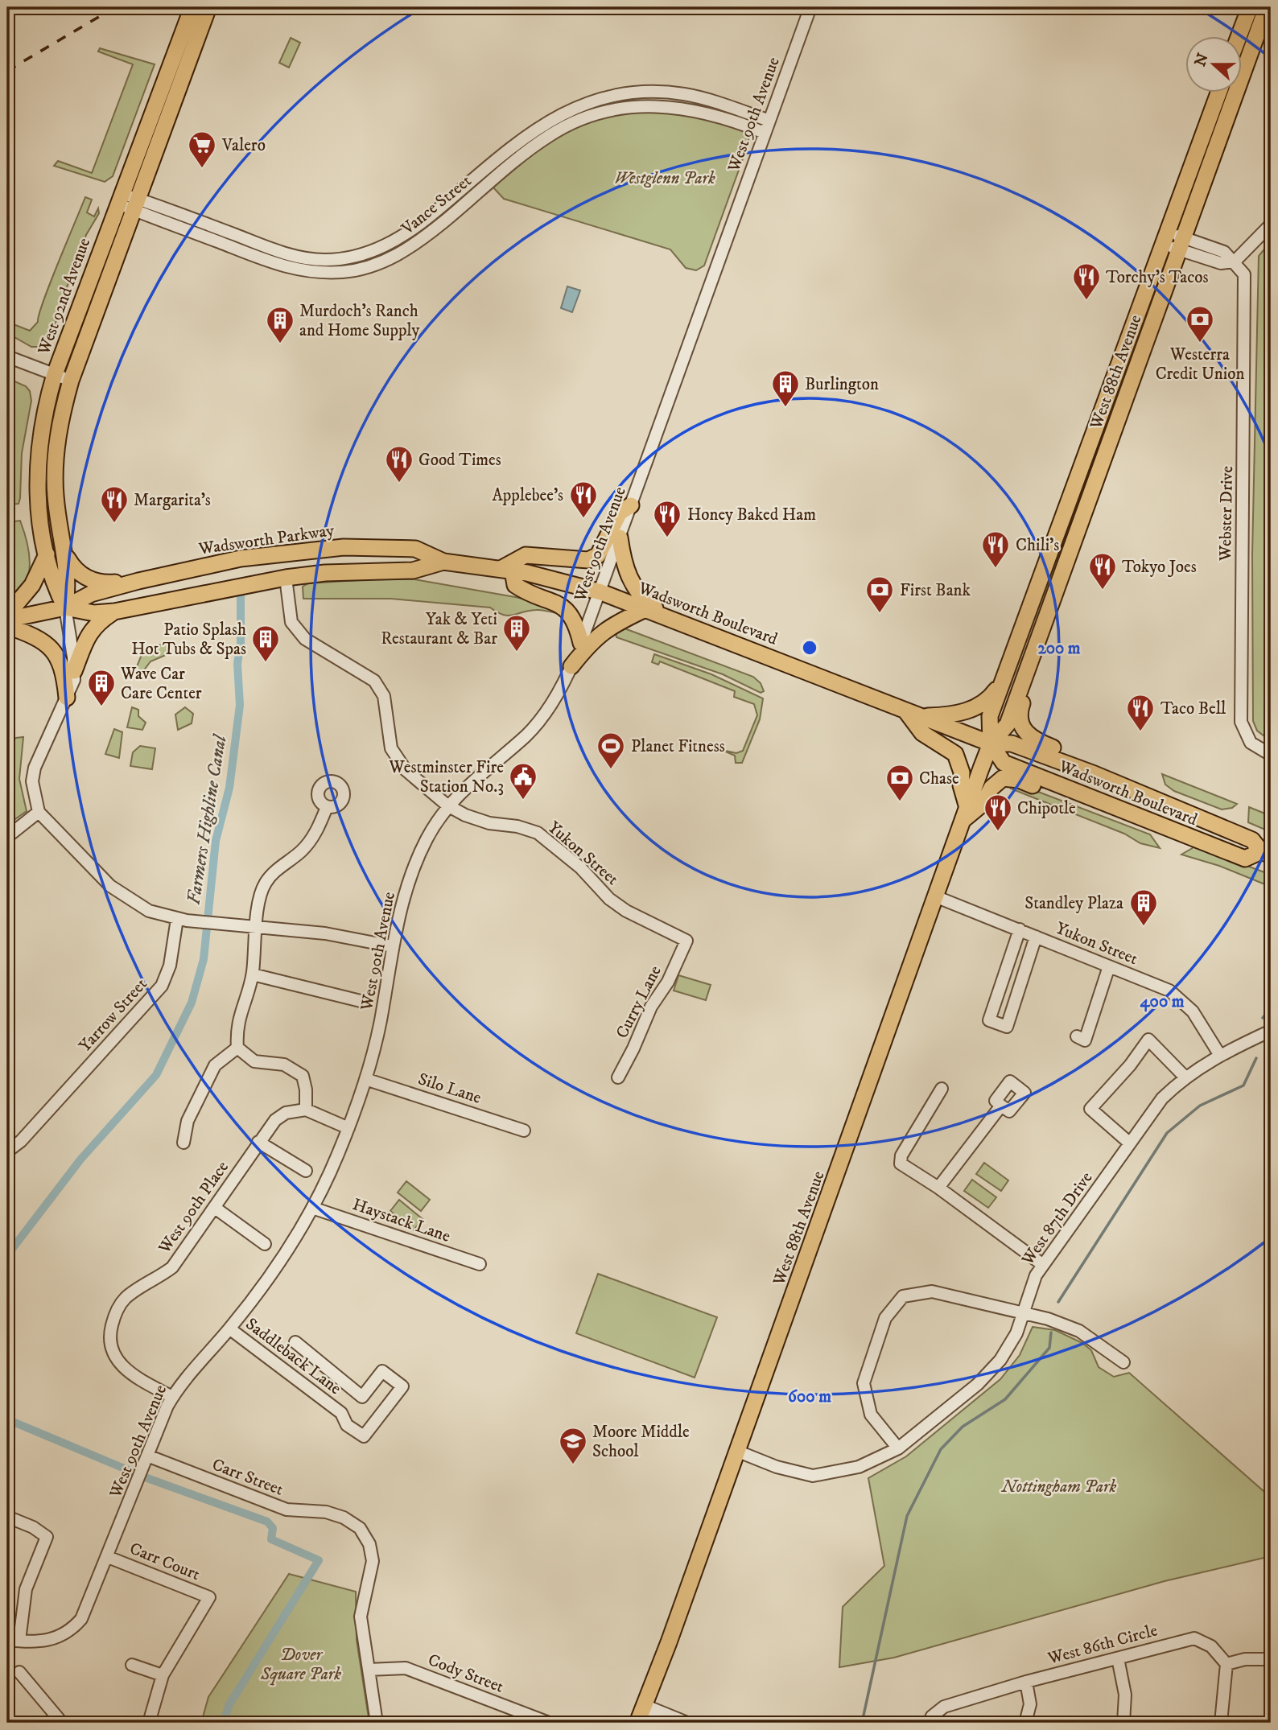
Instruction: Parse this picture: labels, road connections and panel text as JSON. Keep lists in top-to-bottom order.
{
  "streets": {
    "main road": [
      "West 92nd Avenue",
      "West 88th Avenue",
      "Wadsworth Parkway",
      "Wadsworth Boulevard"
    ],
    "street": [
      "West 90th Avenue",
      "Vance Street",
      "Webster Drive",
      "Yukon Street",
      "Curry Lane",
      "Yarrow Street",
      "Silo Lane",
      "West 90th Place",
      "West 87th Drive",
      "Haystack Lane",
      "Saddleback Lane",
      "Carr Street",
      "Carr Court",
      "West 86th Circle",
      "Cody Street"
    ]
  },
  "crossings": [
    ["West 90th Avenue", "Vance Street"],
    ["West 90th Avenue", "Wadsworth Parkway"],
    ["West 90th Avenue", "Wadsworth Boulevard"],
    ["West 90th Avenue", "Yukon Street"],
    ["West 90th Avenue", "Silo Lane"],
    ["West 90th Avenue", "West 90th Place"],
    ["West 90th Avenue", "Haystack Lane"],
    ["West 90th Avenue", "Saddleback Lane"],
    ["West 90th Avenue", "Carr Street"],
    ["West 90th Avenue", "Carr Court"],
    ["Vance Street", "West 92nd Avenue"],
    ["West 92nd Avenue", "Wadsworth Parkway"],
    ["West 88th Avenue", "Wadsworth Boulevard"],
    ["West 88th Avenue", "Yukon Street"],
    ["West 88th Avenue", "West 87th Drive"],
    ["Wadsworth Parkway", "Wadsworth Boulevard"],
    ["Wadsworth Parkway", "Yukon Street"],
    ["Yukon Street", "Curry Lane"],
    ["Yukon Street", "West 87th Drive"],
    ["Carr Street", "Cody Street"]
  ],
  "water": ["Farmers Highline Canal"],
  "parks": ["Westglenn Park", "Nottingham Park", "Dover Square Park"],
  "places": {
    "supermarket": ["Valero"],
    "restaurant": [
      "Torchy's Tacos",
      "Good Times",
      "Applebee's",
      "Margarita's",
      "Honey Baked Ham",
      "Chili's",
      "Tokyo Joes",
      "Taco Bell",
      "Chipotle"
    ],
    "bank": ["Westerra Credit Union", "First Bank", "Chase"],
    "building": [
      "Murdoch's Ranch and Home Supply",
      "Burlington",
      "Yak & Yeti Restaurant & Bar",
      "Patio Splash Hot Tubs & Spas",
      "Wave Car Care Center",
      "Standley Plaza"
    ],
    "sports": ["Planet Fitness"],
    "public building": ["Westminster Fire Station No.3"],
    "school or university": ["Moore Middle School"]
  },
  "north": "left",
  "rings": ["200 m", "400 m", "600 m"]
}
